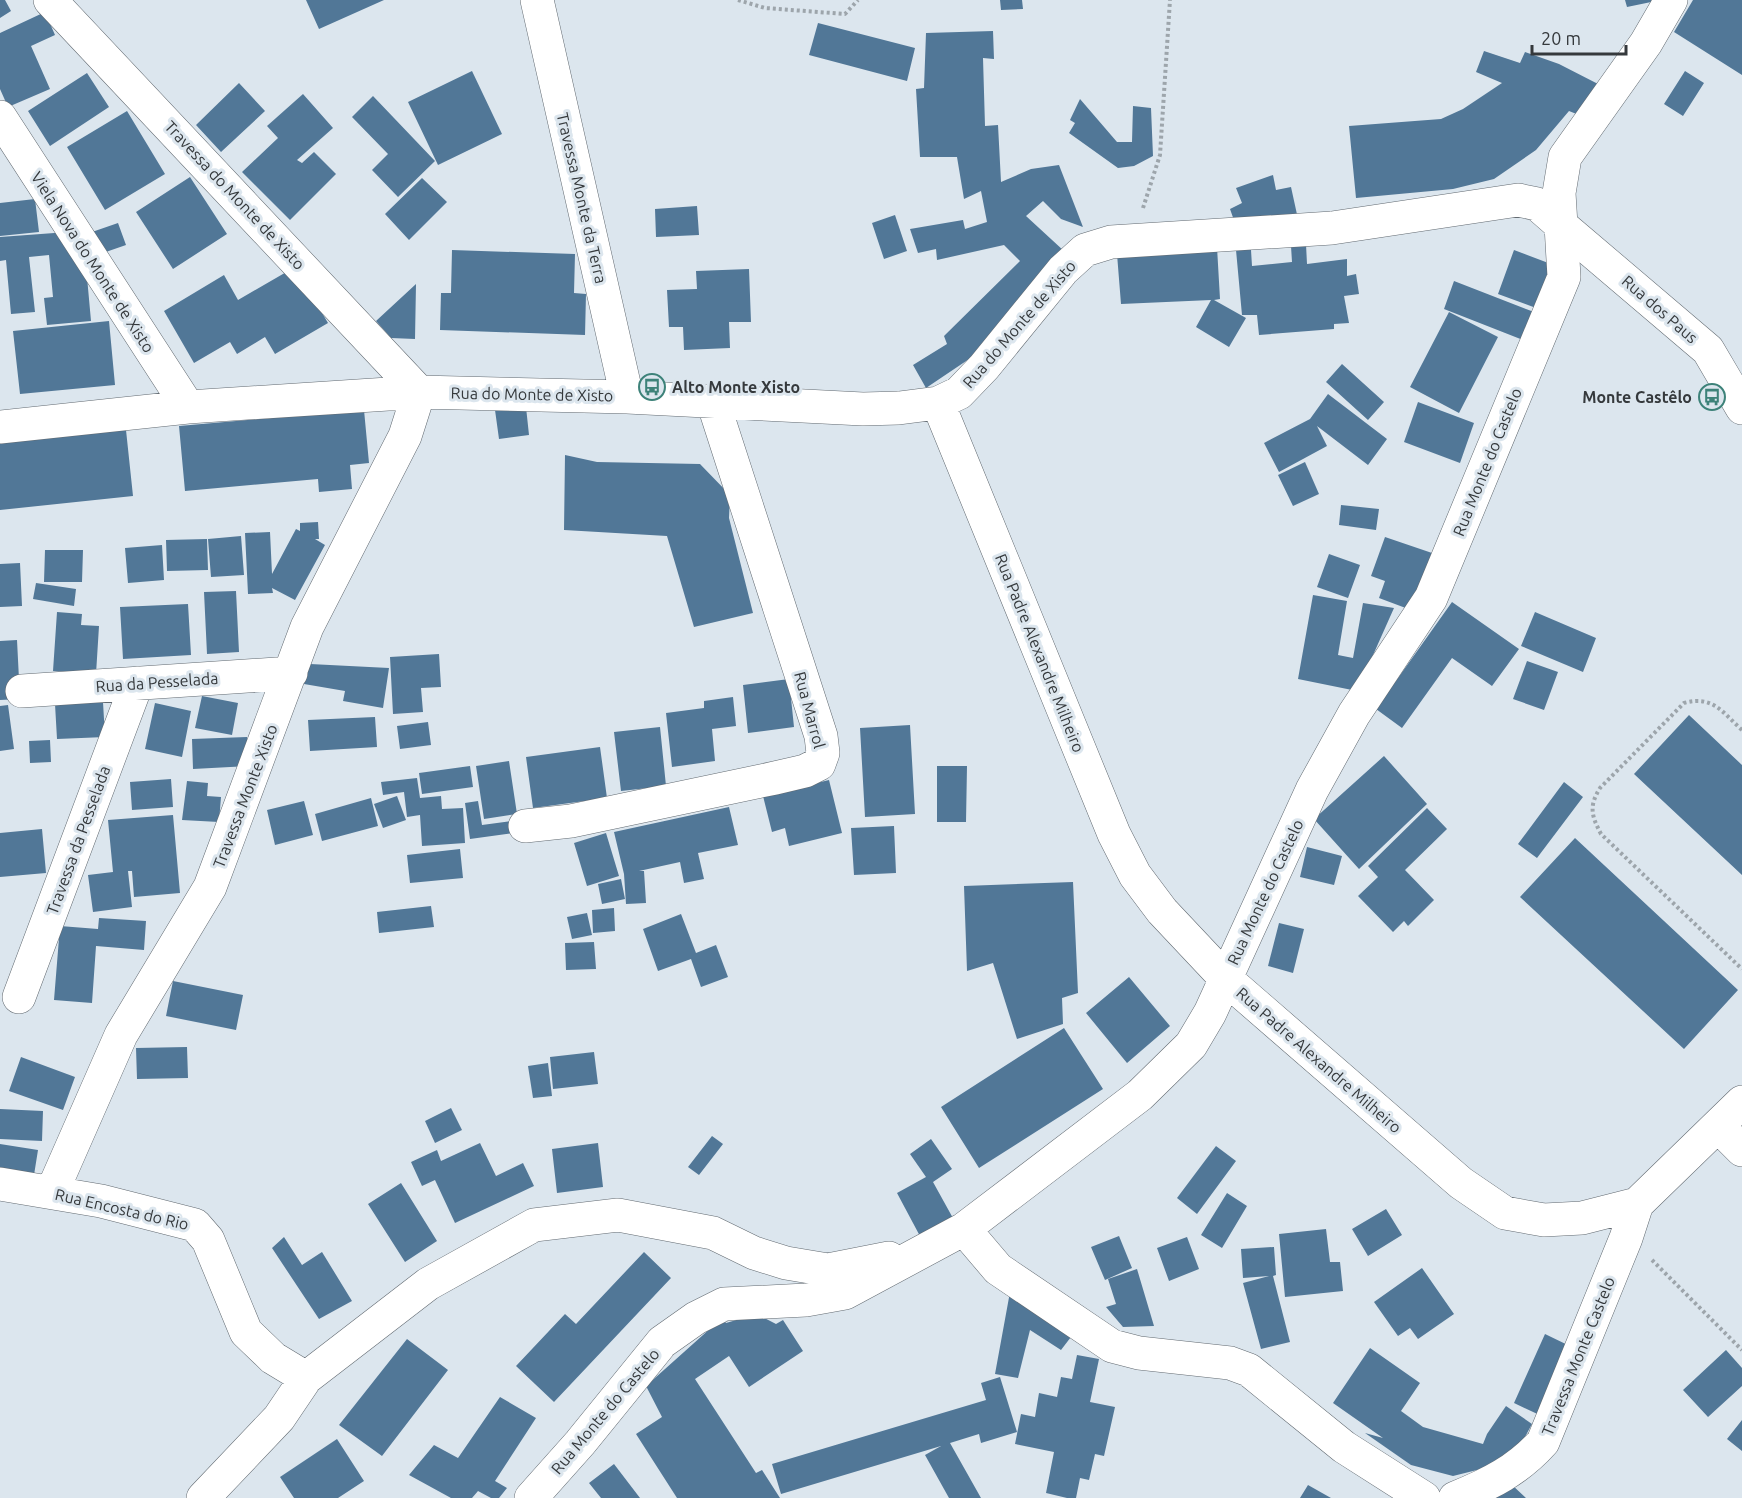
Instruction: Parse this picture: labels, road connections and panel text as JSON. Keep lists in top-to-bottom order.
{
  "streets": {
    "street": [
      "Travessa do Monte de Xisto",
      "Travessa Monte da Terra",
      "Viela Nova do Monte de Xisto",
      "Rua dos Paus",
      "Rua do Monte de Xisto",
      "Rua Monte do Castelo",
      "Rua Padre Alexandre Milheiro",
      "Rua da Pesselada",
      "Rua Marrol",
      "Travessa Monte Xisto",
      "Travessa da Pesselada",
      "Rua Encosta do Rio",
      "Travessa Monte Castelo"
    ]
  },
  "crossings": [
    ["Travessa do Monte de Xisto", "Rua do Monte de Xisto"],
    ["Travessa do Monte de Xisto", "Travessa Monte Xisto"],
    ["Travessa Monte da Terra", "Rua do Monte de Xisto"],
    ["Viela Nova do Monte de Xisto", "Rua do Monte de Xisto"],
    ["Rua dos Paus", "Rua do Monte de Xisto"],
    ["Rua dos Paus", "Rua Monte do Castelo"],
    ["Rua do Monte de Xisto", "Rua Monte do Castelo"],
    ["Rua do Monte de Xisto", "Rua Padre Alexandre Milheiro"],
    ["Rua do Monte de Xisto", "Rua Marrol"],
    ["Rua do Monte de Xisto", "Travessa Monte Xisto"],
    ["Rua Monte do Castelo", "Rua Padre Alexandre Milheiro"],
    ["Rua Padre Alexandre Milheiro", "Travessa Monte Castelo"],
    ["Rua da Pesselada", "Travessa Monte Xisto"],
    ["Rua da Pesselada", "Travessa da Pesselada"],
    ["Travessa Monte Xisto", "Rua Encosta do Rio"]
  ],
  "places": {
    "bus stop": ["Alto Monte Xisto", "Monte Castêlo"]
  },
  "scale_bar": "20 m"
}
